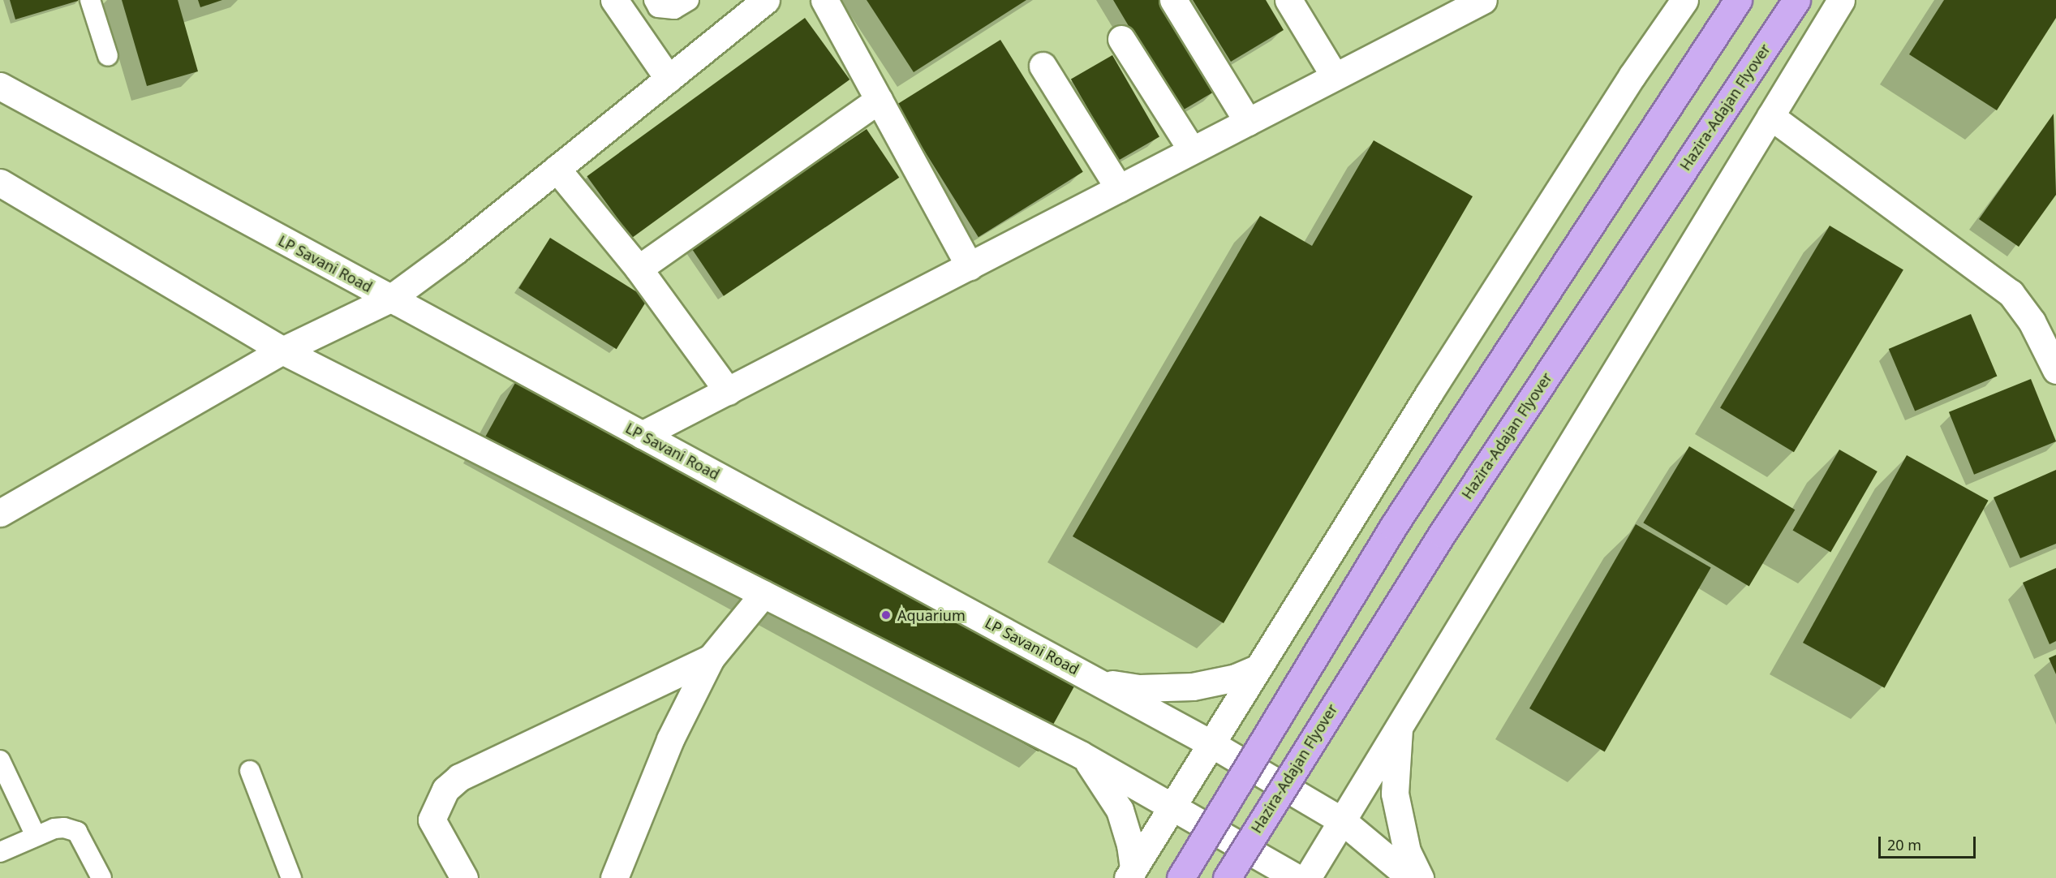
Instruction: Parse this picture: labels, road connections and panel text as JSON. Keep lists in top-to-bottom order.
{
  "streets": {
    "highway": ["Hazira-Adajan Flyover"],
    "street": ["LP Savani Road"]
  },
  "places": ["Aquarium"],
  "scale_bar": "20 m"
}
